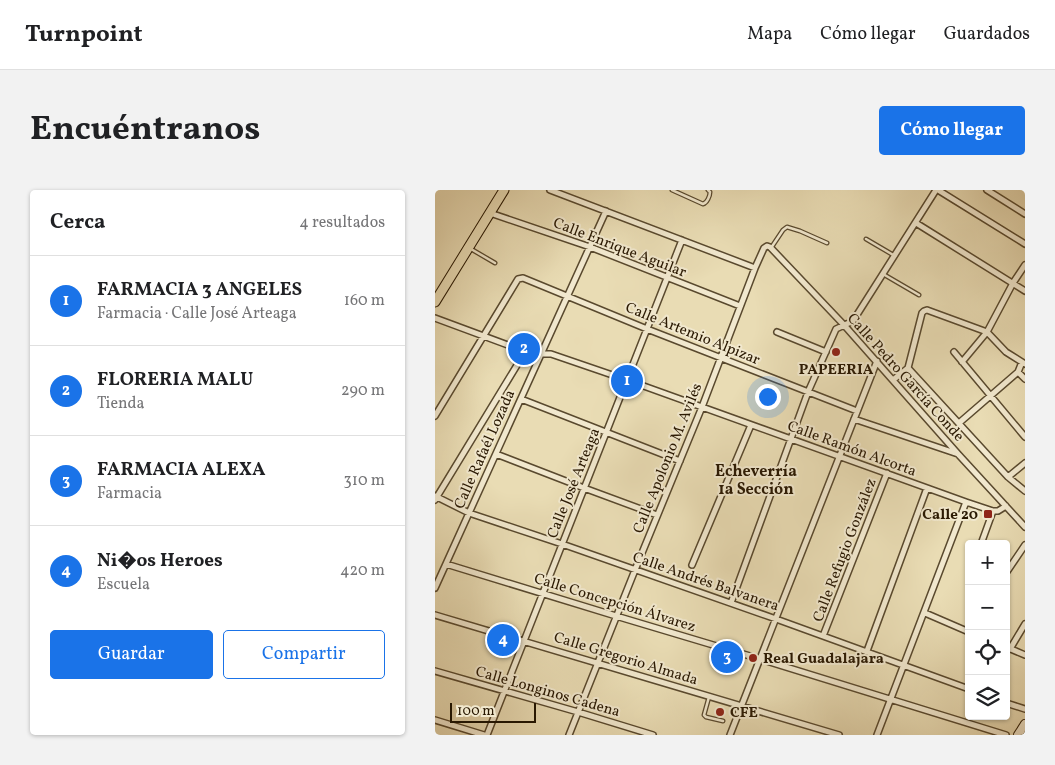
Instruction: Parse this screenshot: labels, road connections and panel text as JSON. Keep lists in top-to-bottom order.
{
  "streets": {
    "street": [
      "Calle Enrique Aguilar",
      "Calle Artemio Alpizar",
      "Calle Pedro García Conde",
      "Calle Ramón Alcorta",
      "Calle Rafaél Lozada",
      "Calle Apolonio M. Avilés",
      "Calle José Arteaga",
      "Calle Refugio González",
      "Calle Andrés Balvanera",
      "Calle Concepción Álvarez",
      "Calle Gregorio Almada",
      "Calle Longinos Cadena"
    ]
  },
  "crossings": [
    ["Calle Enrique Aguilar", "Calle Rafaél Lozada"],
    ["Calle Enrique Aguilar", "Calle Apolonio M. Avilés"],
    ["Calle Enrique Aguilar", "Calle José Arteaga"],
    ["Calle Artemio Alpizar", "Calle Ramón Alcorta"],
    ["Calle Artemio Alpizar", "Calle Rafaél Lozada"],
    ["Calle Artemio Alpizar", "Calle Apolonio M. Avilés"],
    ["Calle Artemio Alpizar", "Calle José Arteaga"],
    ["Calle Pedro García Conde", "Calle Apolonio M. Avilés"],
    ["Calle Ramón Alcorta", "Calle Rafaél Lozada"],
    ["Calle Ramón Alcorta", "Calle Apolonio M. Avilés"],
    ["Calle Ramón Alcorta", "Calle José Arteaga"],
    ["Calle Ramón Alcorta", "Calle Refugio González"],
    ["Calle Rafaél Lozada", "Calle Andrés Balvanera"],
    ["Calle Rafaél Lozada", "Calle Concepción Álvarez"],
    ["Calle Apolonio M. Avilés", "Calle Andrés Balvanera"],
    ["Calle Apolonio M. Avilés", "Calle Concepción Álvarez"],
    ["Calle Apolonio M. Avilés", "Calle Gregorio Almada"],
    ["Calle Apolonio M. Avilés", "Calle Longinos Cadena"],
    ["Calle José Arteaga", "Calle Andrés Balvanera"],
    ["Calle José Arteaga", "Calle Concepción Álvarez"],
    ["Calle José Arteaga", "Calle Gregorio Almada"],
    ["Calle José Arteaga", "Calle Longinos Cadena"],
    ["Calle Refugio González", "Calle Andrés Balvanera"]
  ],
  "districts": ["Echeverría 1a Sección"],
  "places": {
    "other": ["PAPEERIA", "Real Guadalajara", "CFE"],
    "transit": ["Calle 20"]
  },
  "scale_bar": "100 m",
  "page": {
    "header": "Turnpoint",
    "nav": ["Mapa", "Cómo llegar", "Guardados"],
    "title": "Encuéntranos",
    "buttons": [
      "Cómo llegar",
      ["Guardar", "Compartir"]
    ],
    "heading": ["Cerca", "4 resultados"],
    "list": [
      {
        "mark": "1",
        "name": "FARMACIA 3 ANGELES",
        "note": "Farmacia · Calle José Arteaga",
        "value": "160 m"
      },
      {
        "mark": "2",
        "name": "FLORERIA MALU",
        "note": "Tienda",
        "value": "290 m"
      },
      {
        "mark": "3",
        "name": "FARMACIA ALEXA",
        "note": "Farmacia",
        "value": "310 m"
      },
      {
        "mark": "4",
        "name": "Ni�os Heroes",
        "note": "Escuela",
        "value": "420 m"
      }
    ],
    "pins": [
      "2",
      "1",
      "4",
      "3"
    ],
    "map_buttons": ["+", "−"],
    "scale": "100 m"
  }
}
